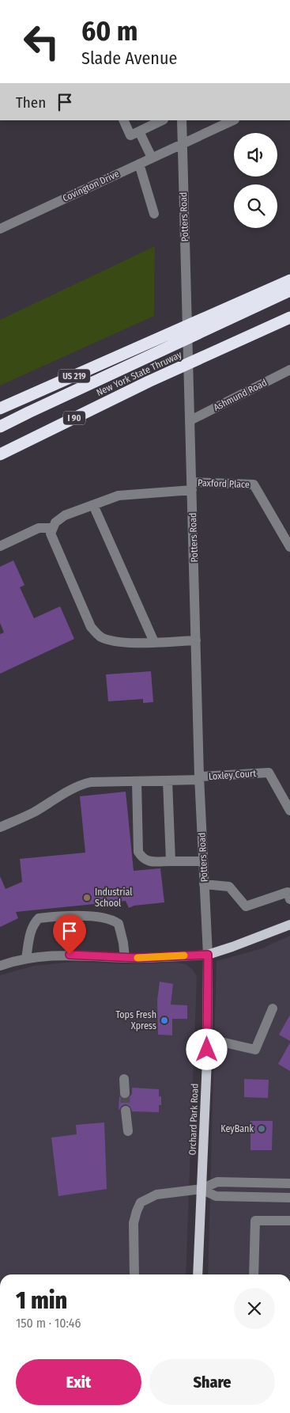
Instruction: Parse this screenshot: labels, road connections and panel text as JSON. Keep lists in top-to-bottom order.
{
  "streets": {
    "highway": ["New York State Thruway", "US 219", "I 90"],
    "main road": ["Orchard Park Road"],
    "street": [
      "Covington Drive",
      "Potters Road",
      "Ashmund Road",
      "Paxford Place",
      "Loxley Court"
    ]
  },
  "crossings": [
    ["Covington Drive", "Potters Road"],
    ["Potters Road", "Ashmund Road"],
    ["Potters Road", "Paxford Place"],
    ["Potters Road", "Loxley Court"],
    ["Potters Road", "Orchard Park Road"]
  ],
  "places": ["Industrial School", "Tops Fresh Xpress", "KeyBank"],
  "page": {
    "turn": ["60 m", "Slade Avenue"],
    "then": "Then",
    "heading": ["1 min", "150 m · 10:46"],
    "buttons": ["Exit", "Share"]
  }
}
